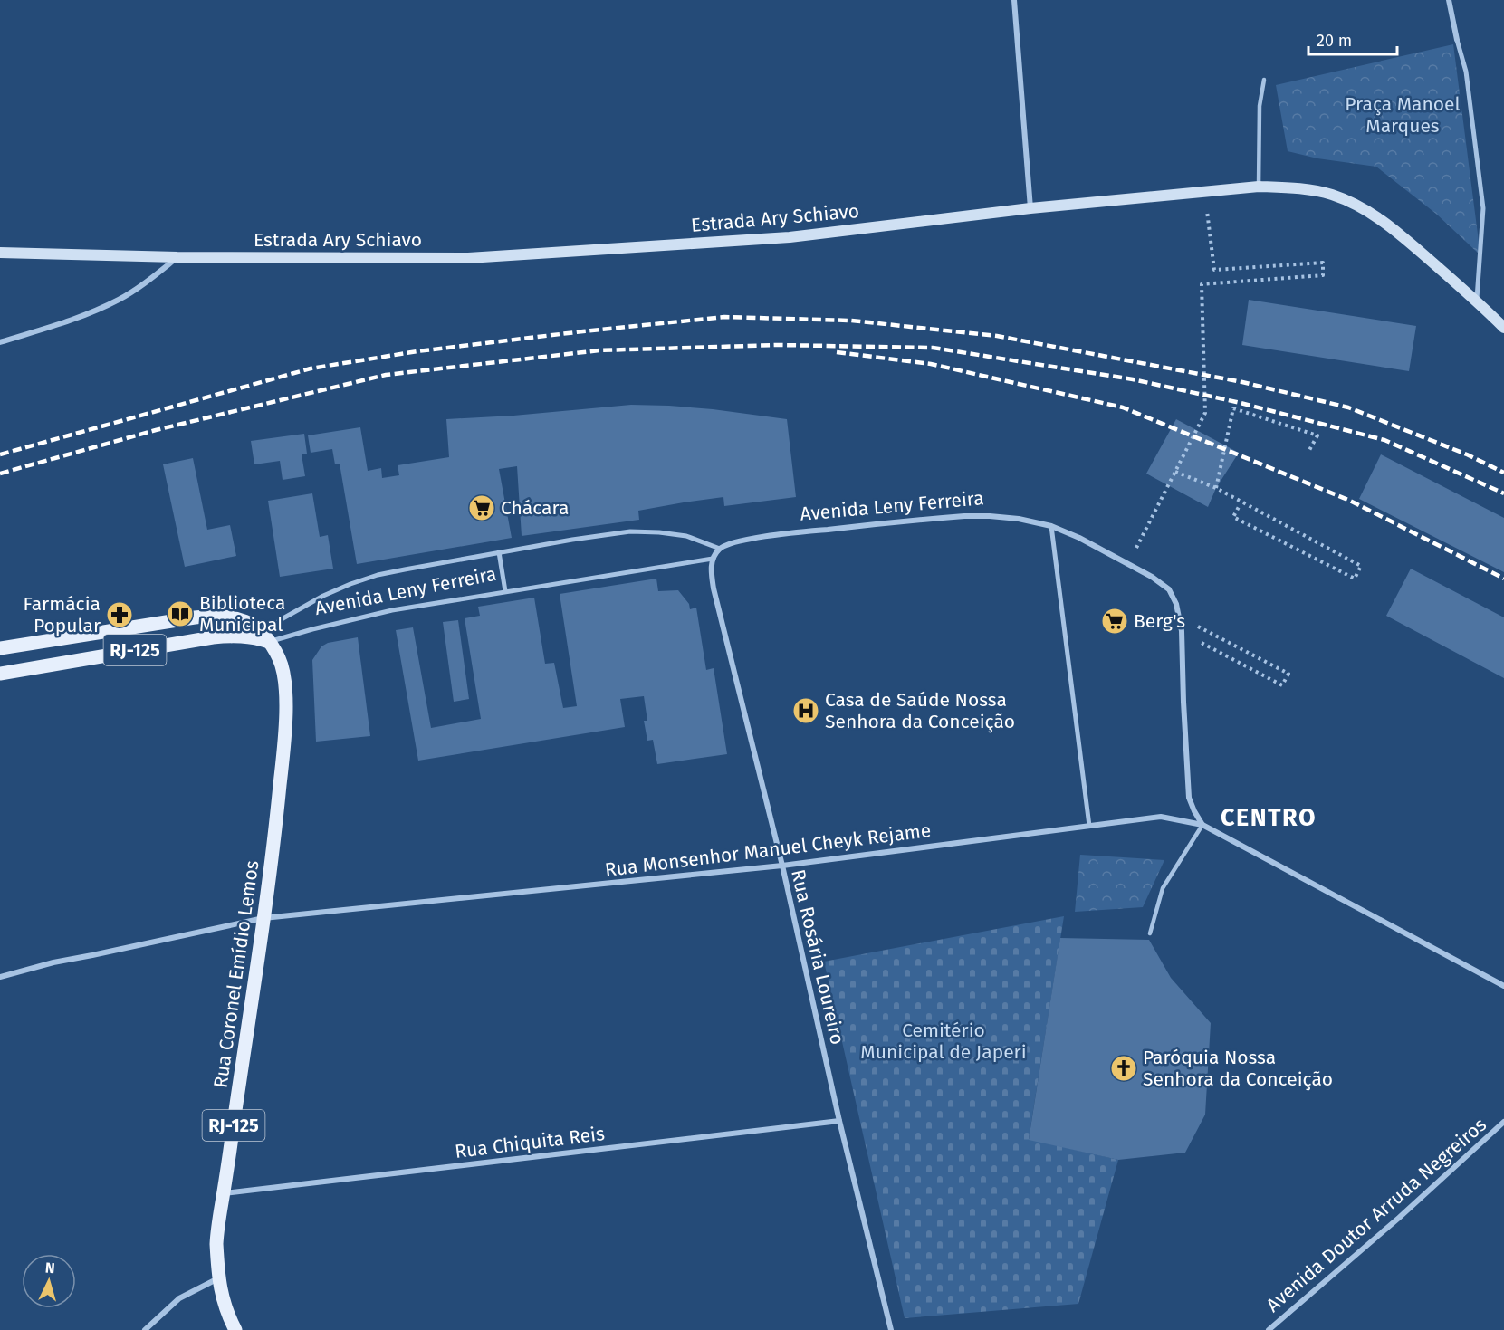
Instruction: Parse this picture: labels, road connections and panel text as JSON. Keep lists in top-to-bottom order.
{
  "streets": {
    "main road": [
      "Estrada Ary Schiavo",
      "Avenida Leny Ferreira",
      "RJ-125",
      "Rua Coronel Emídio Lemos"
    ],
    "street": [
      "Rua Monsenhor Manuel Cheyk Rejame",
      "Rua Rosária Loureiro",
      "Rua Chiquita Reis",
      "Avenida Doutor Arruda Negreiros"
    ]
  },
  "crossings": [
    ["Avenida Leny Ferreira", "RJ-125"],
    ["Avenida Leny Ferreira", "Rua Monsenhor Manuel Cheyk Rejame"],
    ["Avenida Leny Ferreira", "Rua Rosária Loureiro"],
    ["Avenida Leny Ferreira", "Rua Coronel Emídio Lemos"],
    ["RJ-125", "Rua Coronel Emídio Lemos"],
    ["Rua Monsenhor Manuel Cheyk Rejame", "Rua Rosária Loureiro"],
    ["Rua Monsenhor Manuel Cheyk Rejame", "Rua Coronel Emídio Lemos"],
    ["Rua Rosária Loureiro", "Rua Chiquita Reis"],
    ["Rua Coronel Emídio Lemos", "Rua Chiquita Reis"]
  ],
  "districts": ["CENTRO"],
  "parks": ["Praça Manoel Marques", "Cemitério Municipal de Japeri"],
  "places": {
    "supermarket": ["Chácara", "Berg's"],
    "library": ["Biblioteca Municipal"],
    "pharmacy": ["Farmácia Popular"],
    "hospital": ["Casa de Saúde Nossa Senhora da Conceição"],
    "church": ["Paróquia Nossa Senhora da Conceição"]
  },
  "scale_bar": "20 m",
  "north": "top"
}
